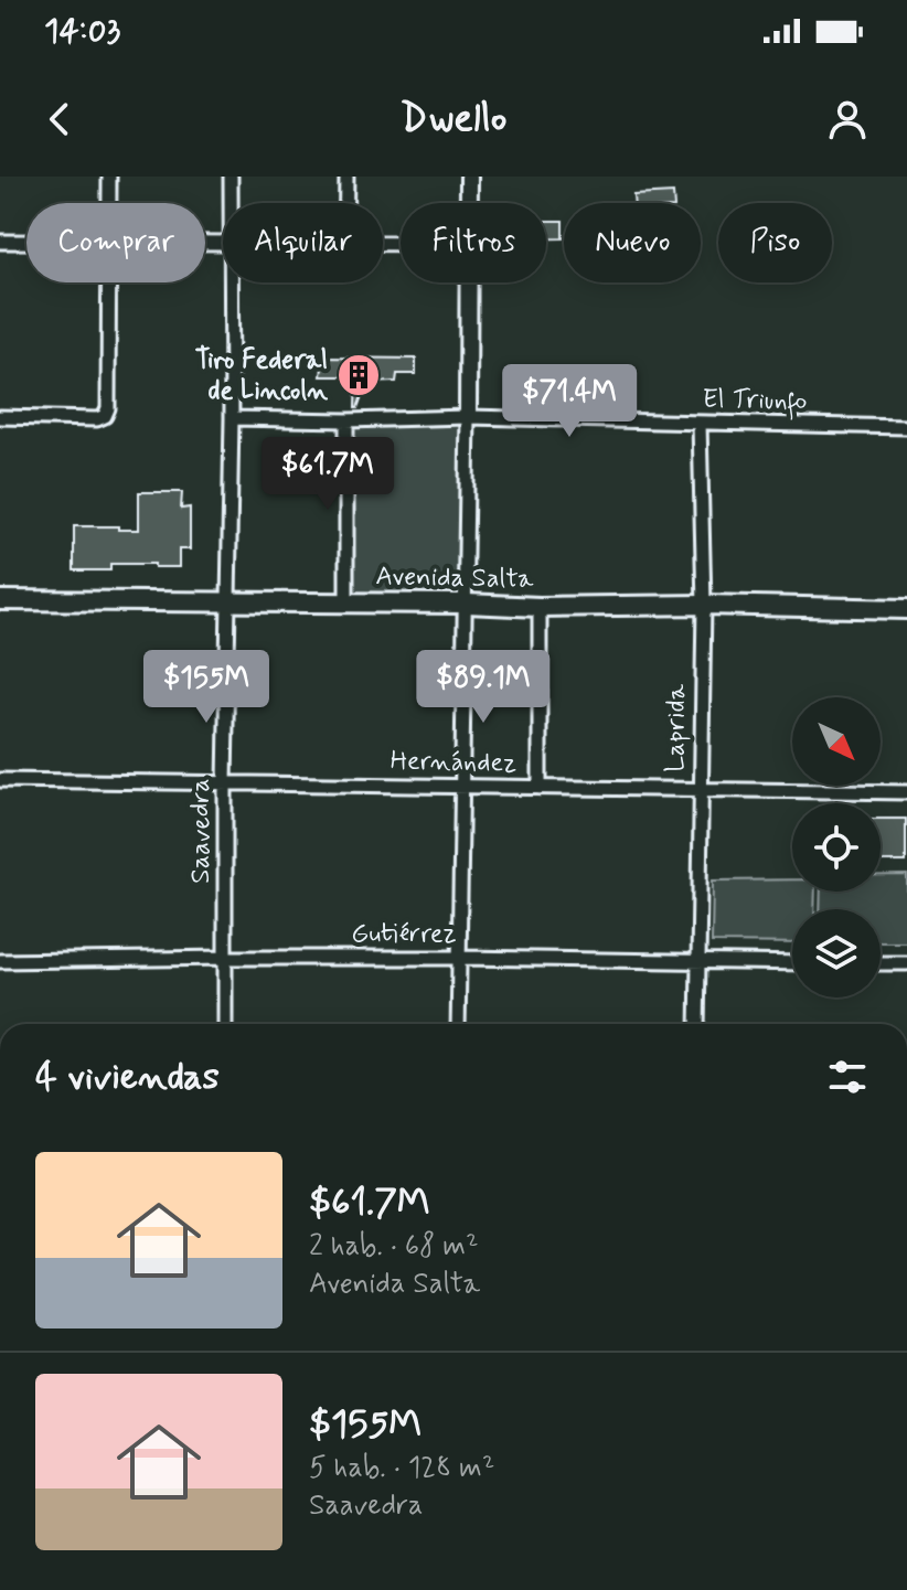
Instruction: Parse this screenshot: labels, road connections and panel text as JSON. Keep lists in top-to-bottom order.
{
  "streets": {
    "main road": ["Avenida Salta"],
    "street": [
      "El Triunfo",
      "Laprida",
      "Hernández",
      "Saavedra",
      "Gutiérrez"
    ]
  },
  "crossings": [
    ["El Triunfo", "Laprida"],
    ["El Triunfo", "Saavedra"],
    ["Avenida Salta", "Laprida"],
    ["Avenida Salta", "Saavedra"],
    ["Laprida", "Hernández"],
    ["Laprida", "Gutiérrez"],
    ["Hernández", "Saavedra"],
    ["Saavedra", "Gutiérrez"]
  ],
  "places": {
    "building": ["Tiro Federal de Lincoln"]
  },
  "north": "bottom right",
  "page": {
    "status": "14:03",
    "header": "Dwello",
    "chip": [
      "Comprar",
      "Alquilar",
      "Filtros",
      "Nuevo",
      "Piso"
    ],
    "price": [
      "$71.4M",
      "$61.7M",
      "$155M",
      "$89.1M"
    ],
    "heading": "4 viviendas",
    "list": [
      {
        "name": "$61.7M",
        "note": "2 hab. · 68 m² · Avenida Salta"
      },
      {
        "name": "$155M",
        "note": "5 hab. · 128 m² · Saavedra"
      }
    ]
  }
}
